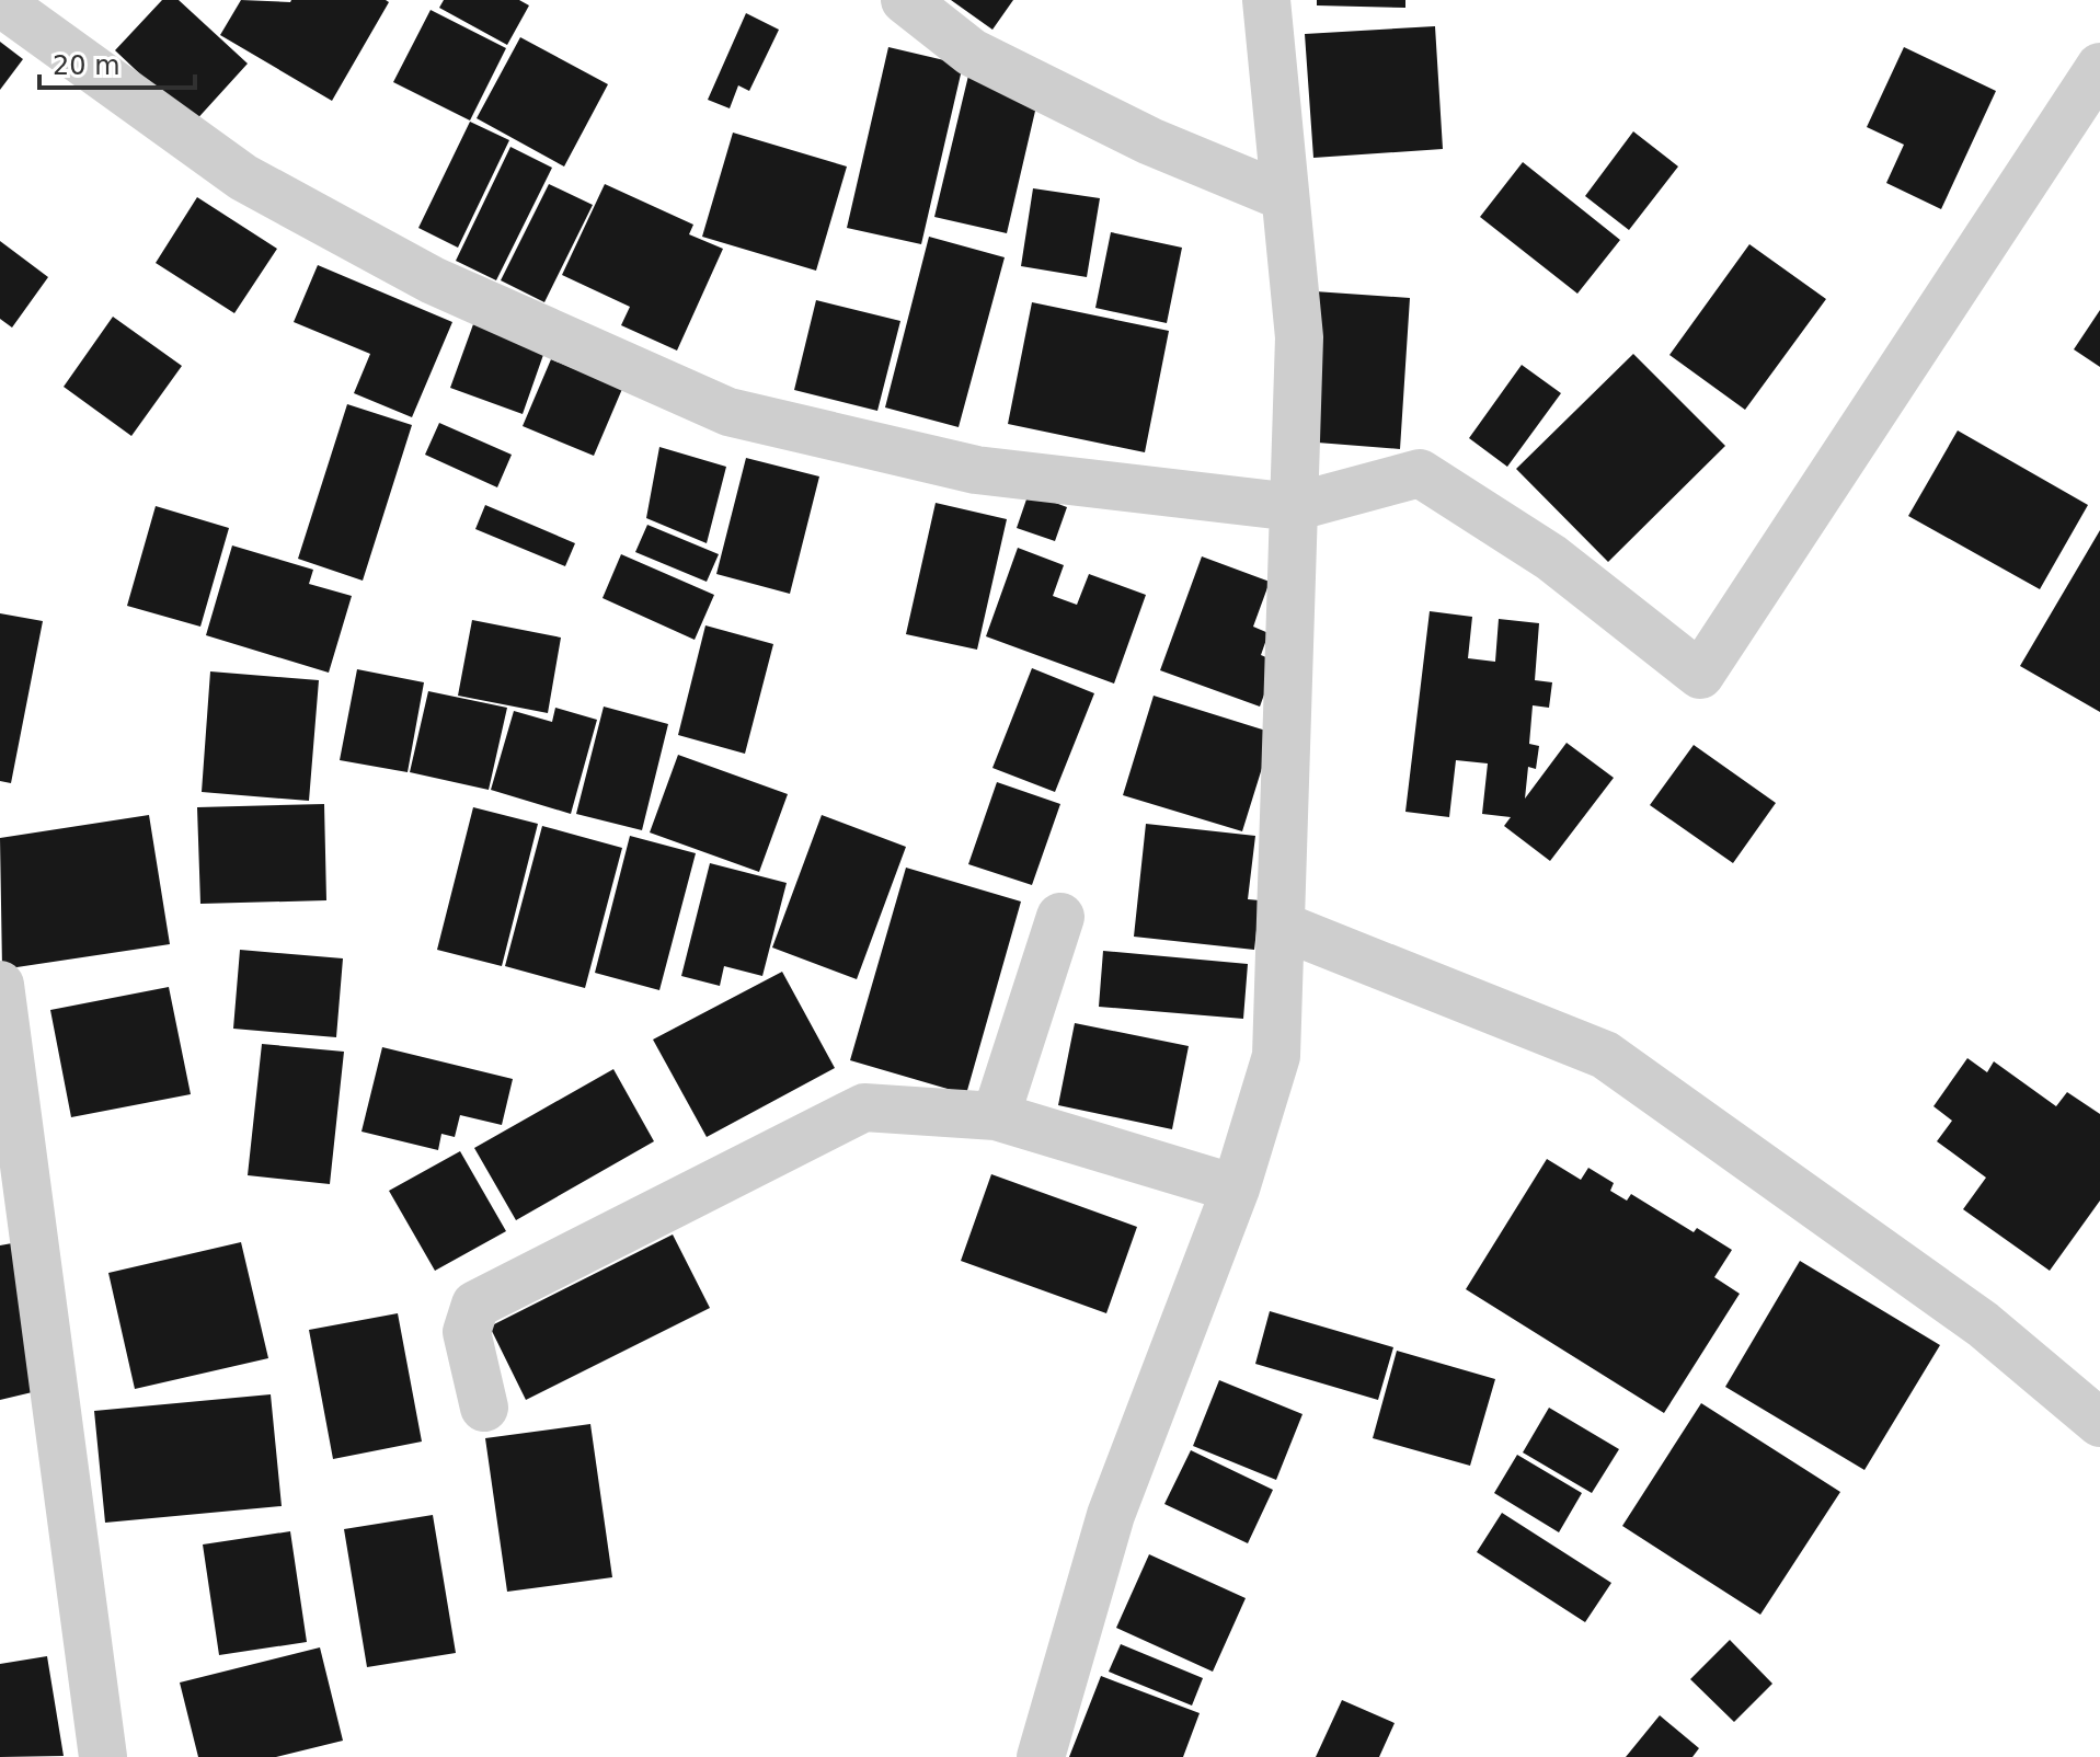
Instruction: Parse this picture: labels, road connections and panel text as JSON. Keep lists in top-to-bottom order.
{
  "scale_bar": "20 m"
}
